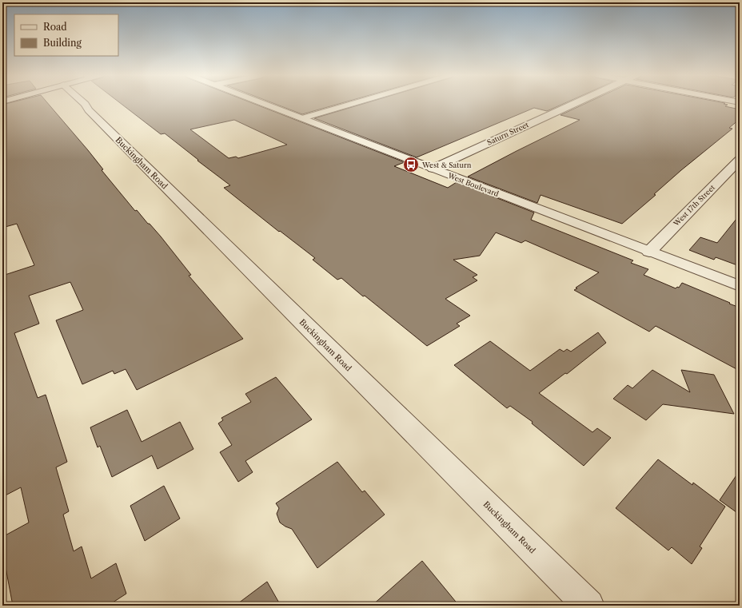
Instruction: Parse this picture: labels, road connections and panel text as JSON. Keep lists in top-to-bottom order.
{
  "streets": {
    "street": [
      "Saturn Street",
      "Buckingham Road",
      "West Boulevard",
      "West 17th Street"
    ]
  },
  "crossings": [
    ["Saturn Street", "West Boulevard"],
    ["West Boulevard", "West 17th Street"]
  ],
  "places": {
    "bus stop": ["West & Saturn"]
  },
  "legend": ["Road", "Building"]
}
